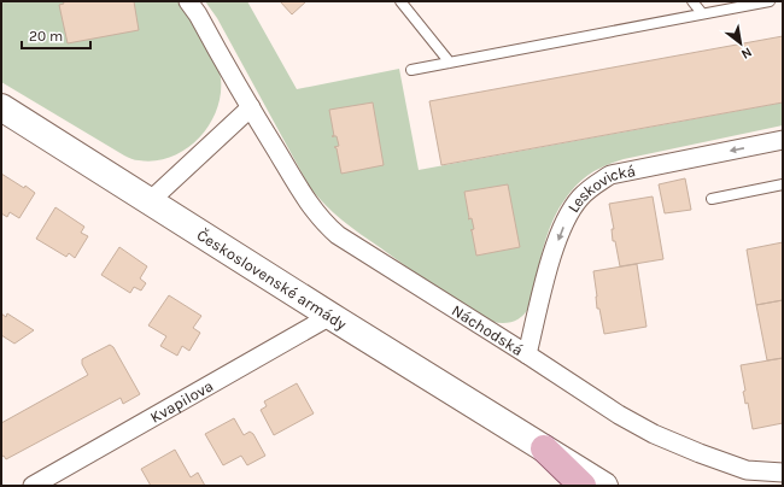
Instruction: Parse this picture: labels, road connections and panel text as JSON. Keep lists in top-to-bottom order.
{
  "streets": {
    "main road": ["Československé armády"],
    "street": ["Leskovická", "Náchodská", "Kvapilova"]
  },
  "crossings": [
    ["Leskovická", "Náchodská"],
    ["Československé armády", "Kvapilova"]
  ],
  "one_way": ["Leskovická"],
  "scale_bar": "20 m",
  "north": "bottom right"
}
